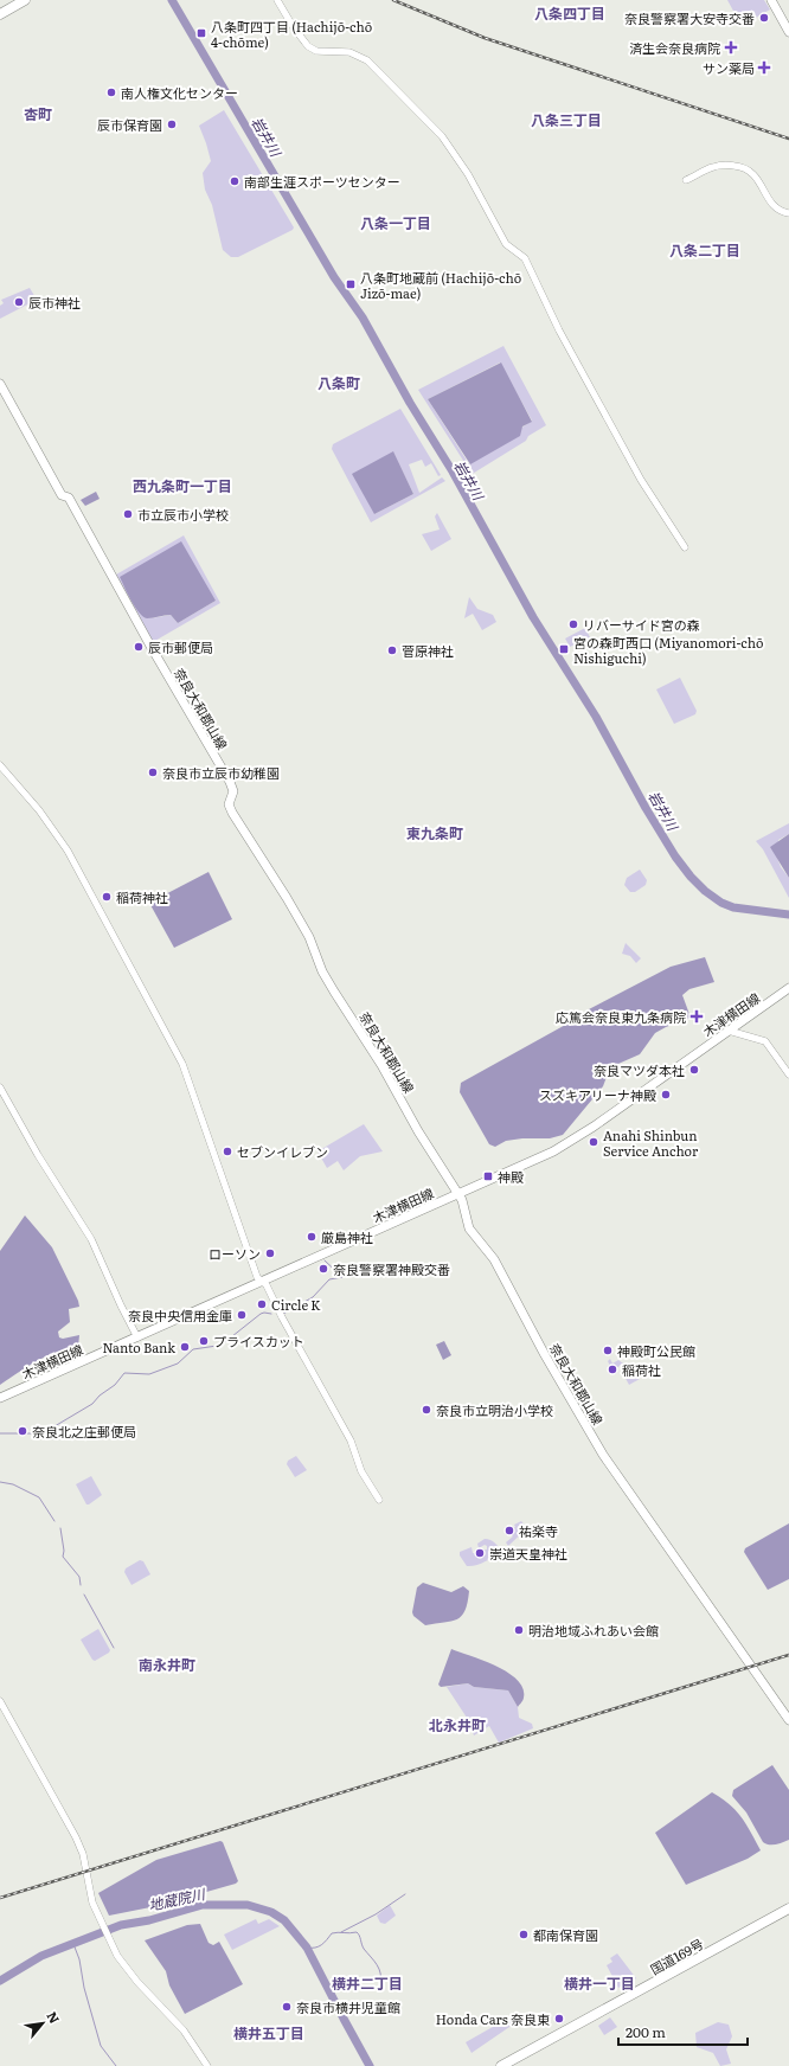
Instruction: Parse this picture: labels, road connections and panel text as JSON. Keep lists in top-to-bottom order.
{
  "streets": {
    "highway": ["国道169号"],
    "main road": ["奈良大和郡山線", "木津横田線"]
  },
  "crossings": [
    ["奈良大和郡山線", "木津横田線"]
  ],
  "districts": [
    "八条四丁目",
    "杏町",
    "八条三丁目",
    "八条一丁目",
    "八条二丁目",
    "八条町",
    "西九条町一丁目",
    "東九条町",
    "南永井町",
    "北永井町",
    "横井二丁目",
    "横井一丁目",
    "横井五丁目"
  ],
  "water": ["岩井川", "地蔵院川"],
  "places": {
    "other": [
      "奈良警察署大安寺交番",
      "南人権文化センター",
      "辰市保育園",
      "南部生涯スポーツセンター",
      "辰市神社",
      "市立辰市小学校",
      "リバーサイド宮の森",
      "辰市郵便局",
      "菅原神社",
      "奈良市立辰市幼稚園",
      "稲荷神社",
      "奈良マツダ本社",
      "スズキアリーナ神殿",
      "Anahi Shinbun Service Anchor",
      "セブンイレブン",
      "厳島神社",
      "ローソン",
      "奈良警察署神殿交番",
      "Circle K",
      "奈良中央信用金庫",
      "プライスカット",
      "Nanto Bank",
      "神殿町公民館",
      "稲荷社",
      "奈良市立明治小学校",
      "奈良北之庄郵便局",
      "祐楽寺",
      "崇道天皇神社",
      "明治地域ふれあい会館",
      "都南保育園",
      "奈良市横井児童館",
      "Honda Cars 奈良東"
    ],
    "transit": [
      "八条町四丁目 (Hachijō-chō 4-chōme)",
      "八条町地蔵前 (Hachijō-chō Jizō-mae)",
      "宮の森町西口 (Miyanomori-chō Nishiguchi)",
      "神殿"
    ],
    "health": ["済生会奈良病院", "サン薬局", "応篤会奈良東九条病院"]
  },
  "scale_bar": "200 m",
  "north": "top right"
}
